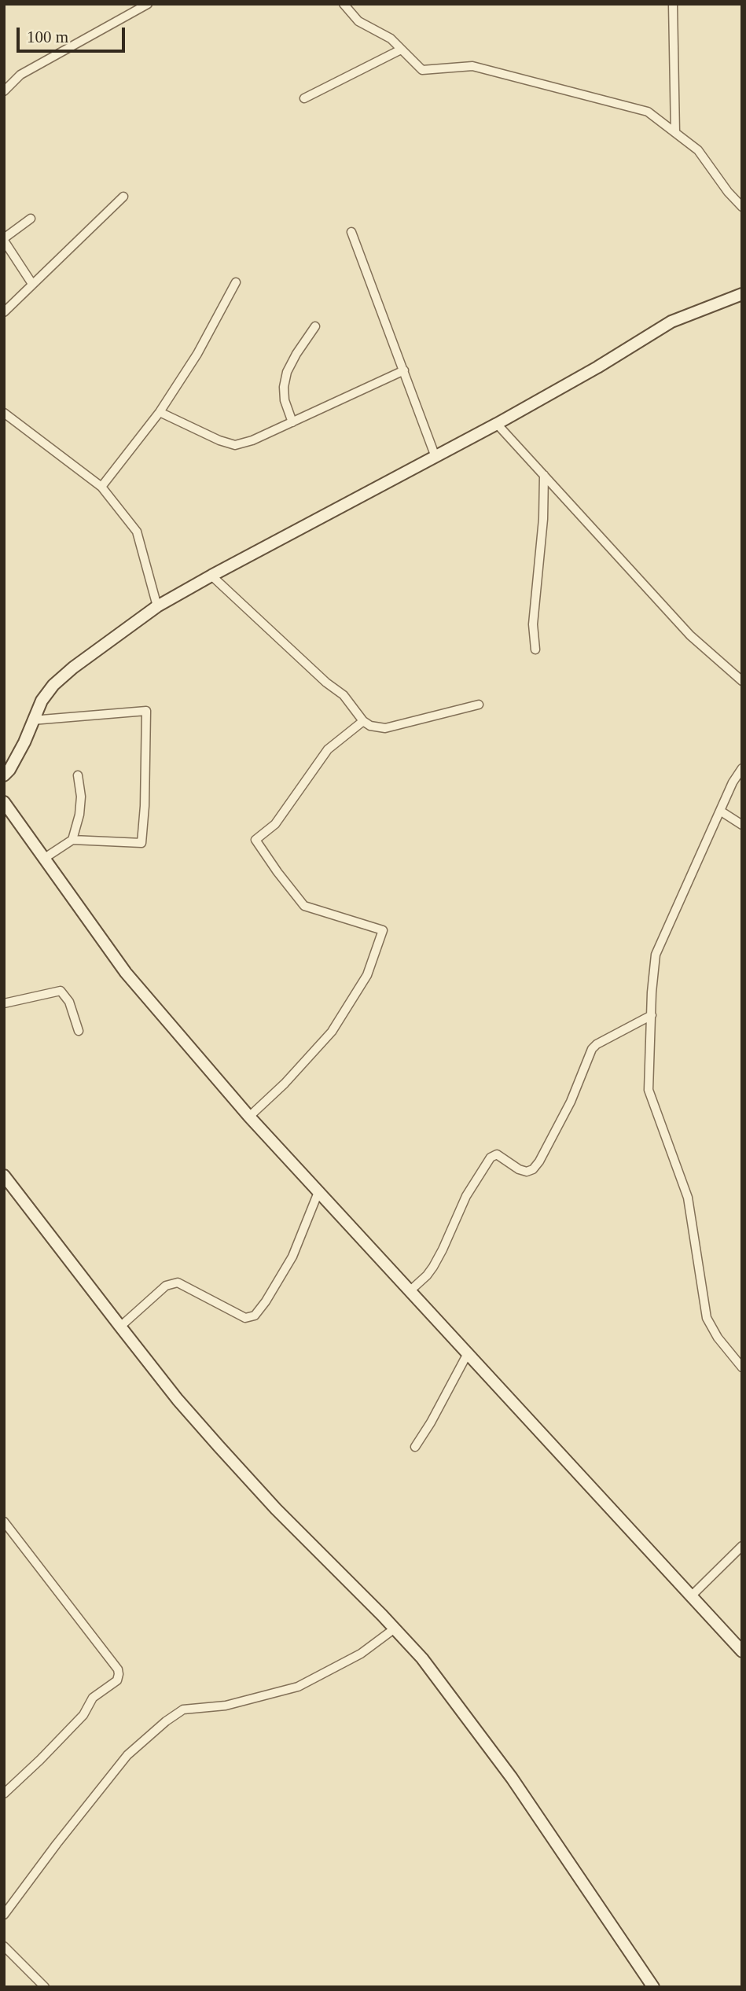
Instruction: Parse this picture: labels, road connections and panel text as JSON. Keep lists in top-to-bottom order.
{
  "scale_bar": "100 m"
}
